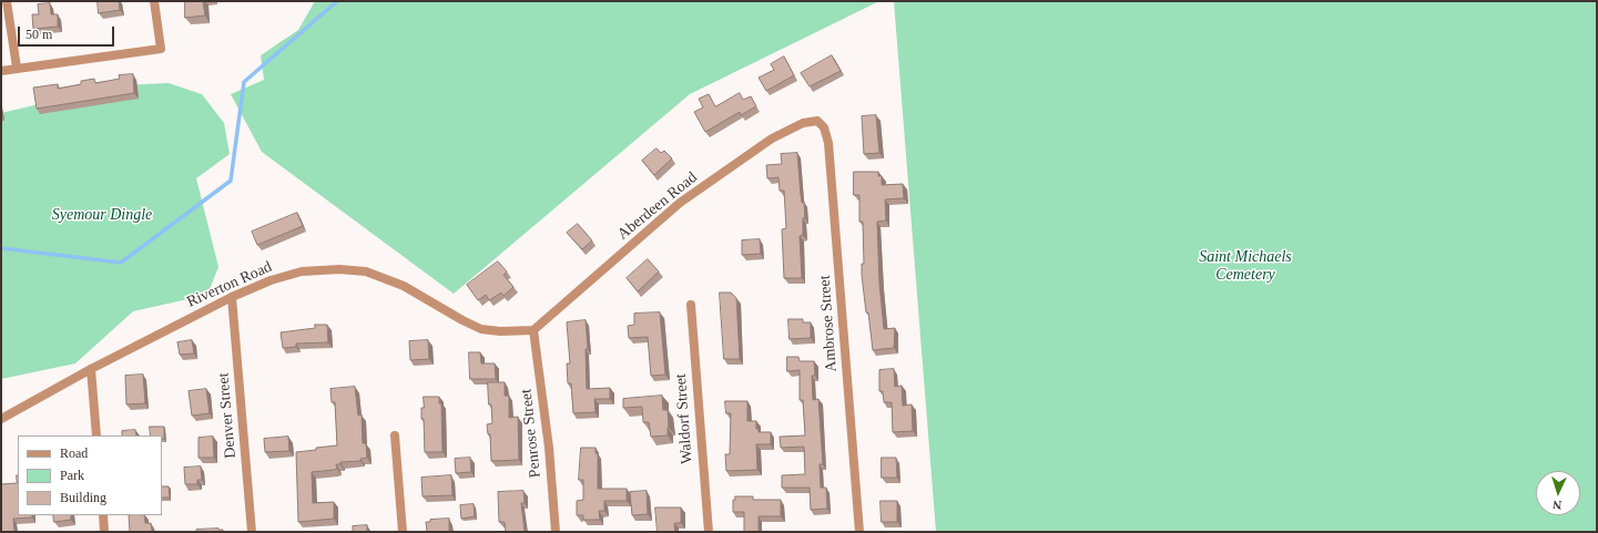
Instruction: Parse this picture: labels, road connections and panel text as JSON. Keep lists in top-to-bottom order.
{
  "streets": {
    "street": [
      "Aberdeen Road",
      "Riverton Road",
      "Ambrose Street",
      "Denver Street",
      "Waldorf Street",
      "Penrose Street"
    ]
  },
  "crossings": [
    ["Aberdeen Road", "Riverton Road"],
    ["Aberdeen Road", "Ambrose Street"],
    ["Aberdeen Road", "Penrose Street"],
    ["Riverton Road", "Denver Street"],
    ["Riverton Road", "Penrose Street"]
  ],
  "parks": ["Syemour Dingle", "Saint Michaels Cemetery"],
  "legend": ["Road", "Park", "Building"],
  "scale_bar": "50 m",
  "north": "bottom"
}
